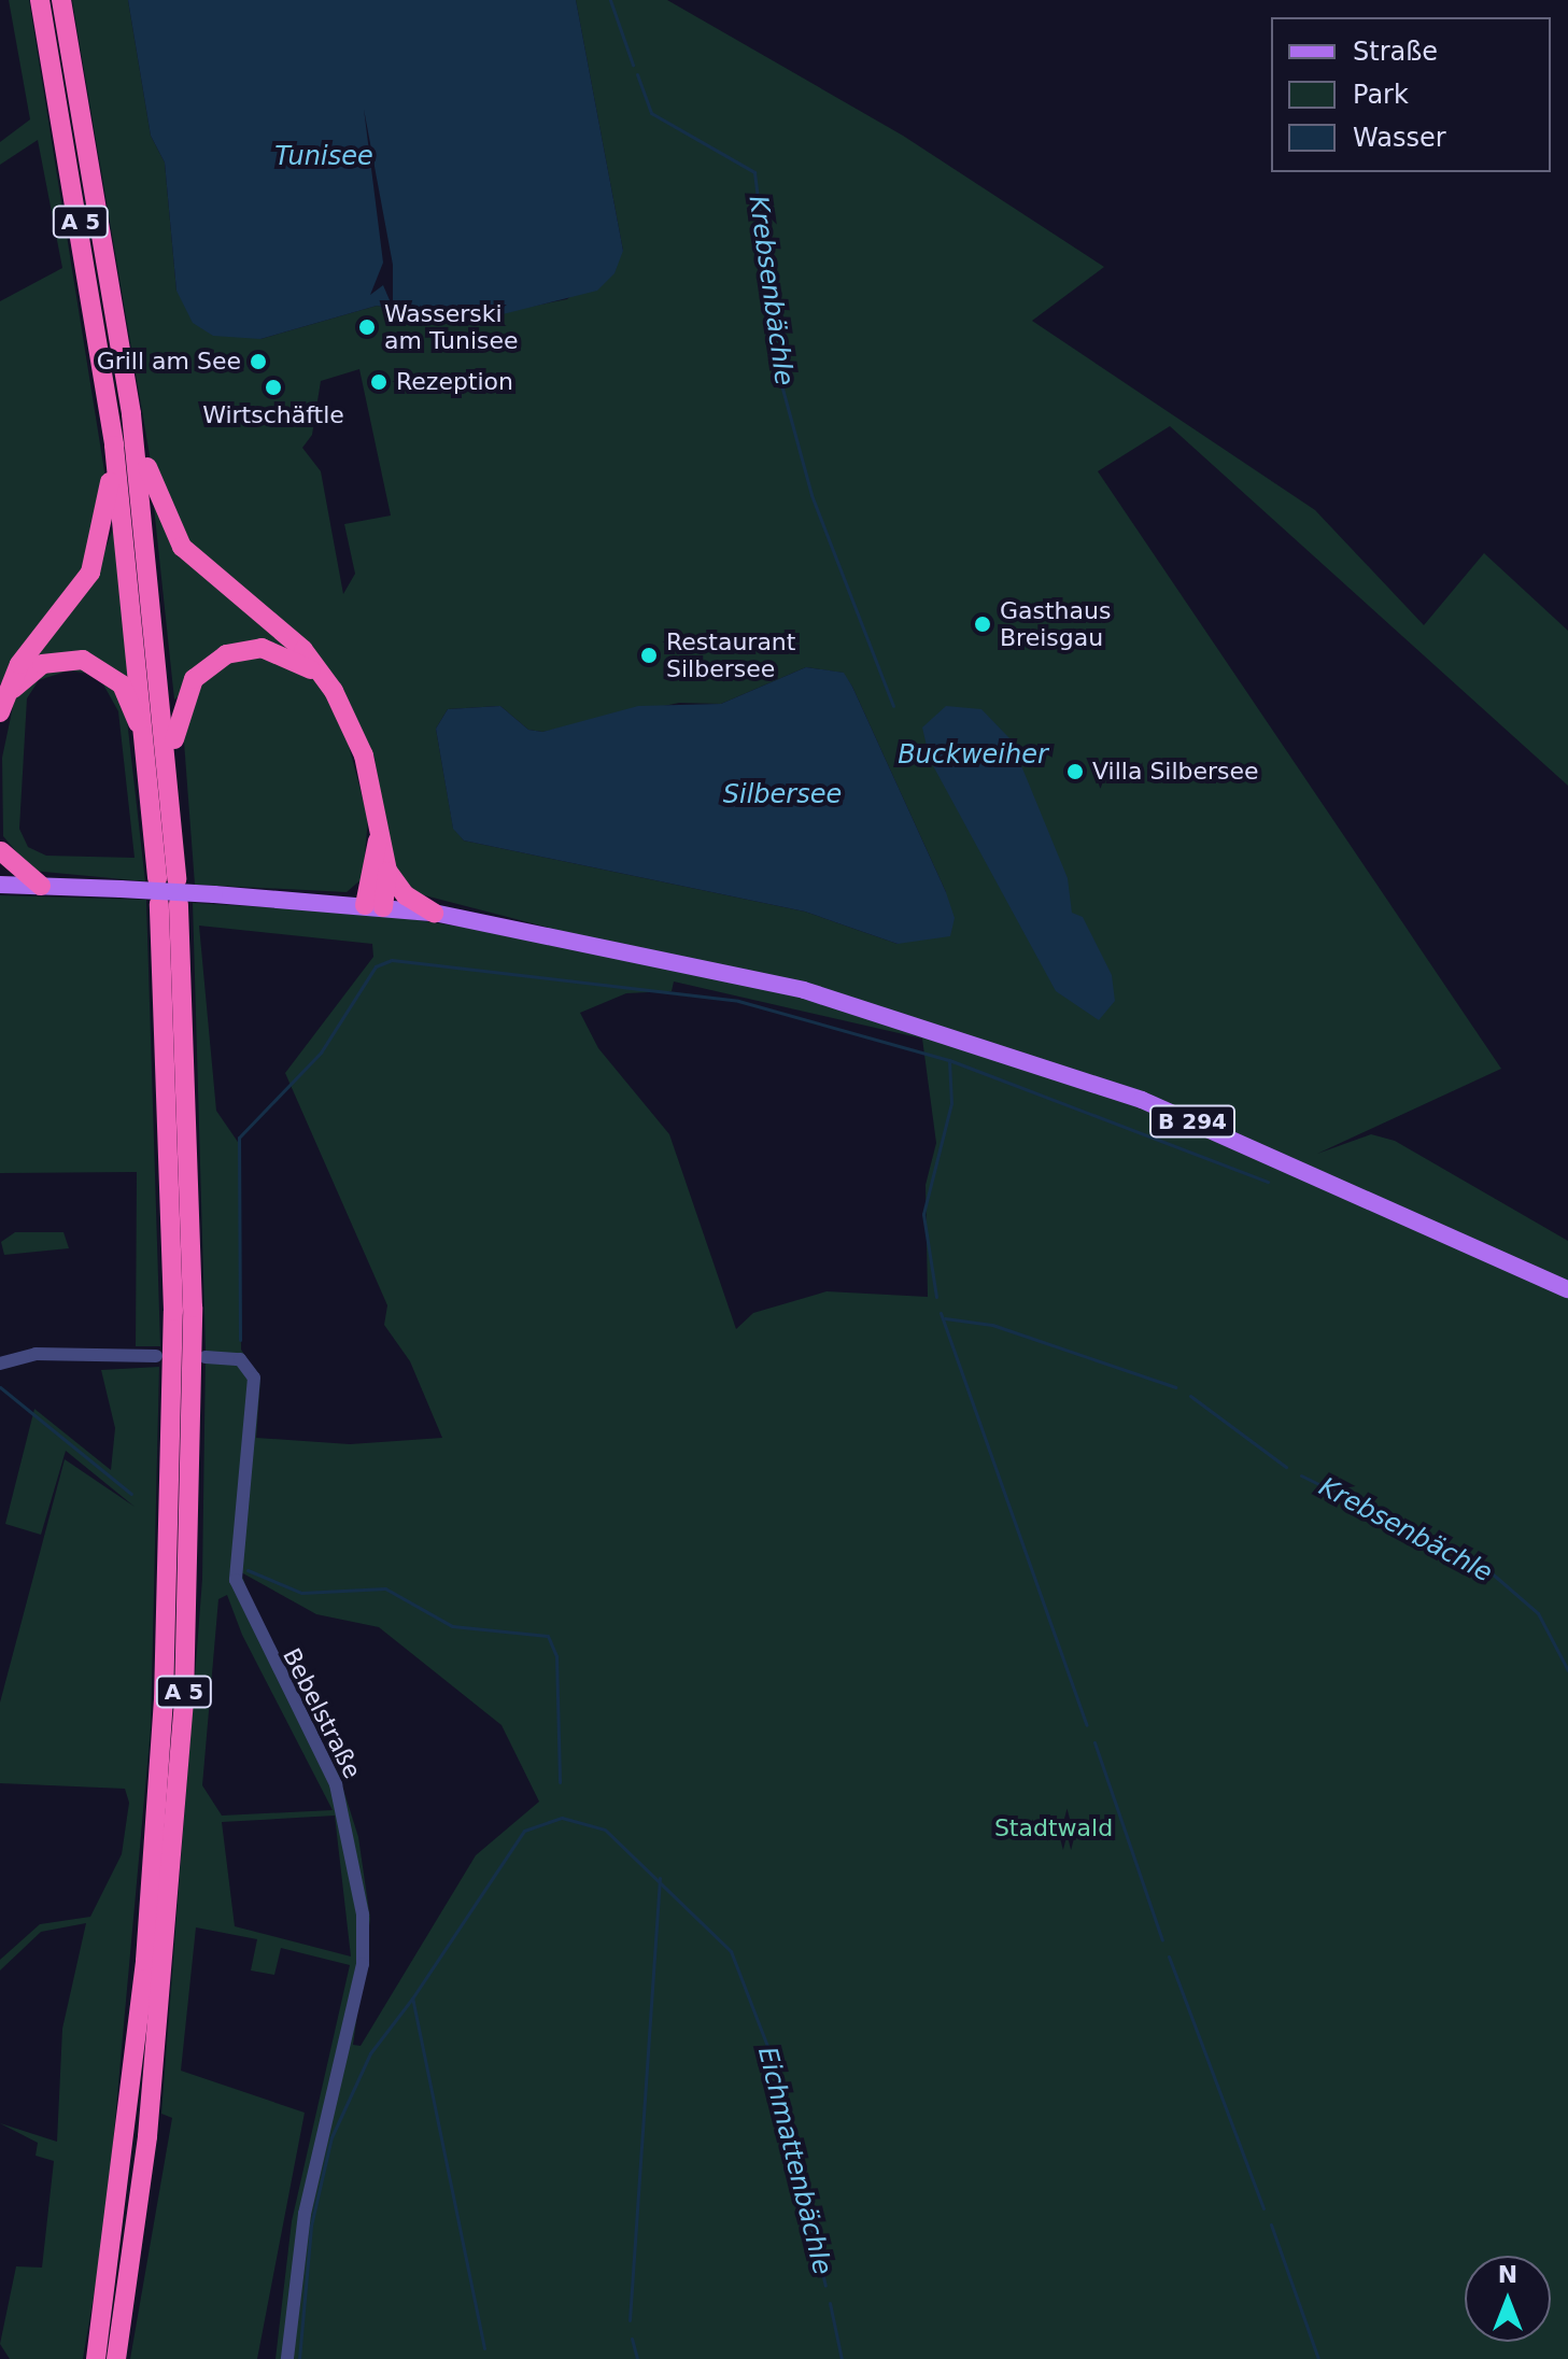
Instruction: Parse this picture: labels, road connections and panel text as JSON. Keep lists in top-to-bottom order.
{
  "streets": {
    "highway": ["A 5"],
    "main road": ["B 294"],
    "street": ["Bebelstraße"]
  },
  "water": [
    "Tunisee",
    "Krebsenbächle",
    "Buckweiher",
    "Silbersee",
    "Eichmattenbächle"
  ],
  "parks": ["Stadtwald"],
  "places": [
    "Wasserski am Tunisee",
    "Grill am See",
    "Rezeption",
    "Wirtschäftle",
    "Gasthaus Breisgau",
    "Restaurant Silbersee",
    "Villa Silbersee"
  ],
  "legend": ["Straße", "Park", "Wasser"],
  "north": "top"
}
